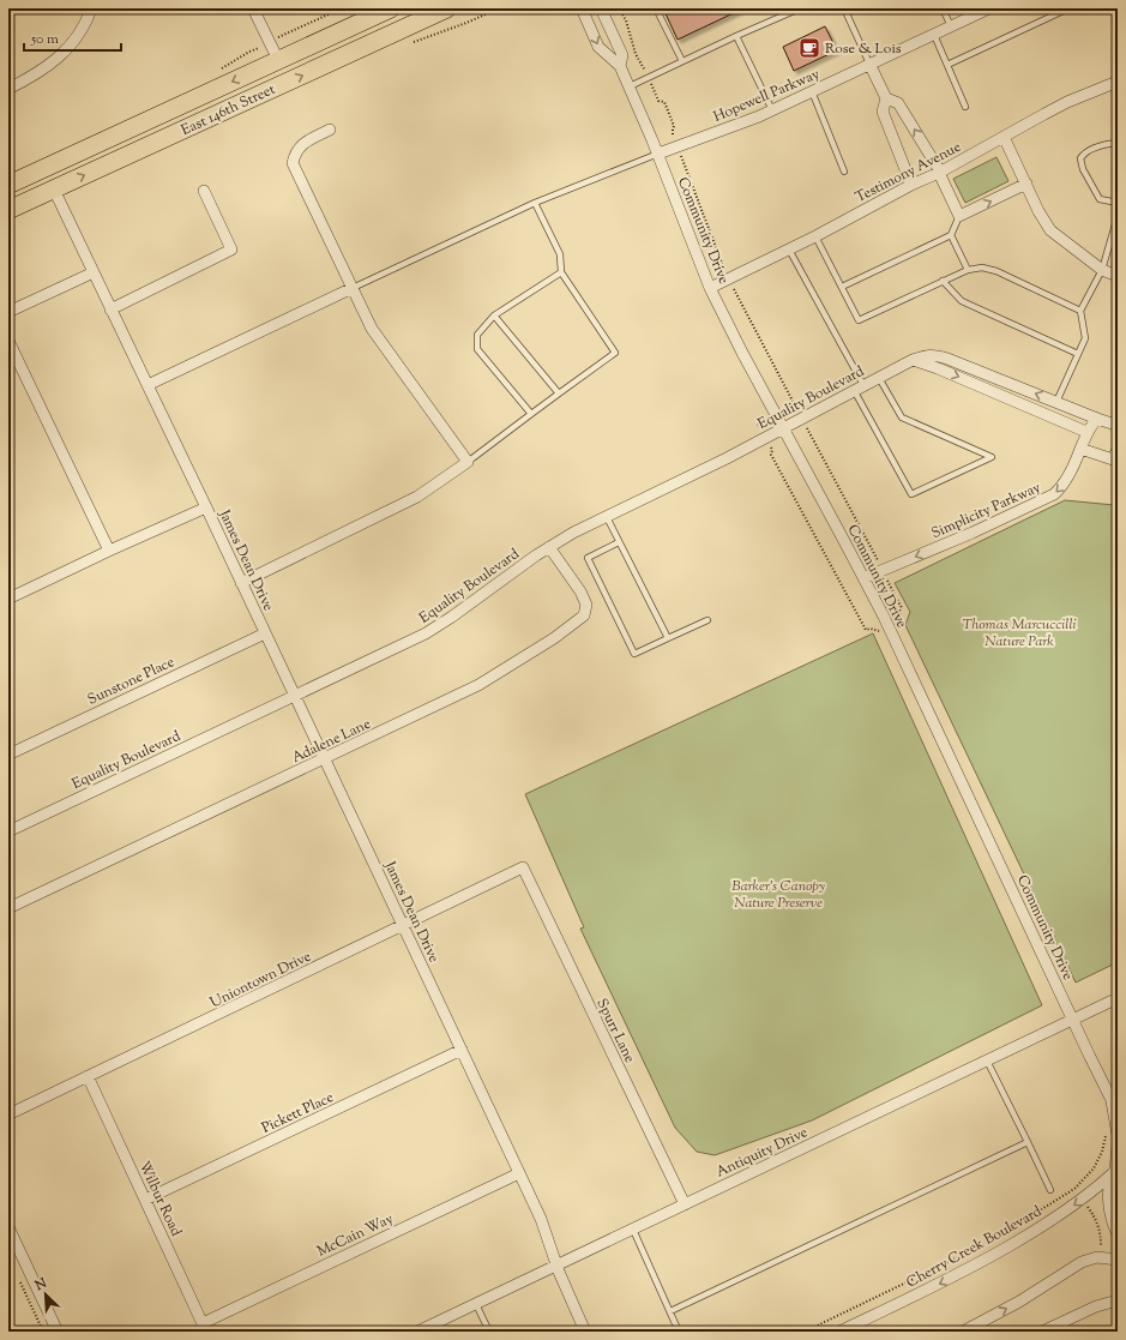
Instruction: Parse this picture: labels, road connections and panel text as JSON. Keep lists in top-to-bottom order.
{
  "streets": {
    "main road": ["East 146th Street"],
    "street": [
      "Hopewell Parkway",
      "Testimony Avenue",
      "Community Drive",
      "Equality Boulevard",
      "Simplicity Parkway",
      "James Dean Drive",
      "Sunstone Place",
      "Adalene Lane",
      "Uniontown Drive",
      "Spurr Lane",
      "Pickett Place",
      "Antiquity Drive",
      "Wilbur Road",
      "McCain Way",
      "Cherry Creek Boulevard"
    ]
  },
  "crossings": [
    ["Hopewell Parkway", "Community Drive"],
    ["East 146th Street", "James Dean Drive"],
    ["Testimony Avenue", "Community Drive"],
    ["Community Drive", "Equality Boulevard"],
    ["Community Drive", "Simplicity Parkway"],
    ["Community Drive", "Antiquity Drive"],
    ["Equality Boulevard", "James Dean Drive"],
    ["Equality Boulevard", "Adalene Lane"],
    ["James Dean Drive", "Sunstone Place"],
    ["James Dean Drive", "Adalene Lane"],
    ["James Dean Drive", "Uniontown Drive"],
    ["James Dean Drive", "Pickett Place"],
    ["James Dean Drive", "Antiquity Drive"],
    ["James Dean Drive", "McCain Way"],
    ["Uniontown Drive", "Spurr Lane"],
    ["Uniontown Drive", "Wilbur Road"],
    ["Spurr Lane", "Antiquity Drive"],
    ["Pickett Place", "Wilbur Road"],
    ["Wilbur Road", "McCain Way"]
  ],
  "one_way": ["Simplicity Parkway"],
  "parks": ["Thomas Marcuccilli Nature Park", "Barker's Canopy Nature Preserve"],
  "places": {
    "cafe": ["Rose & Lois"]
  },
  "scale_bar": "50 m",
  "north": "top left"
}
